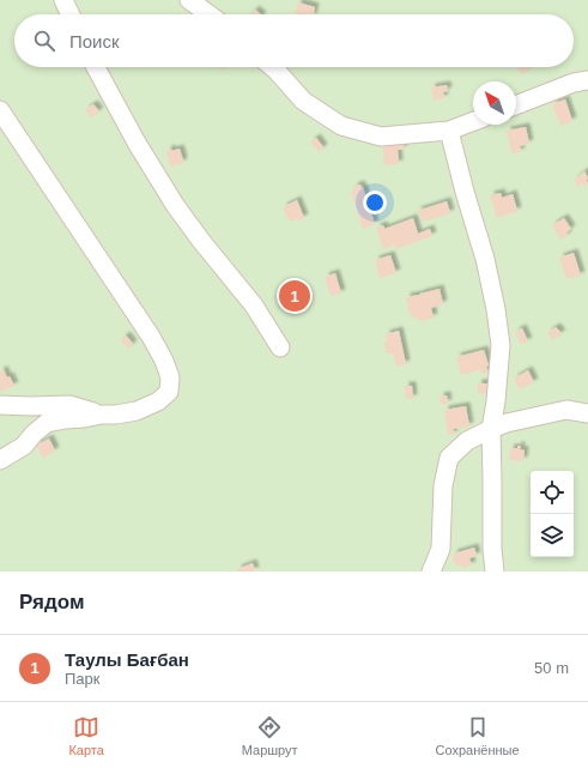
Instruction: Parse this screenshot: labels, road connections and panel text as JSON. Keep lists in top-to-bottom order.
{
  "north": "top left",
  "page": {
    "search": "Поиск",
    "pins": "1",
    "heading": "Рядом",
    "list": [
      {
        "mark": "1",
        "name": "Таулы Бағбан",
        "note": "Парк",
        "value": "50 m"
      }
    ],
    "nav": ["Карта", "Маршрут", "Сохранённые"]
  }
}
